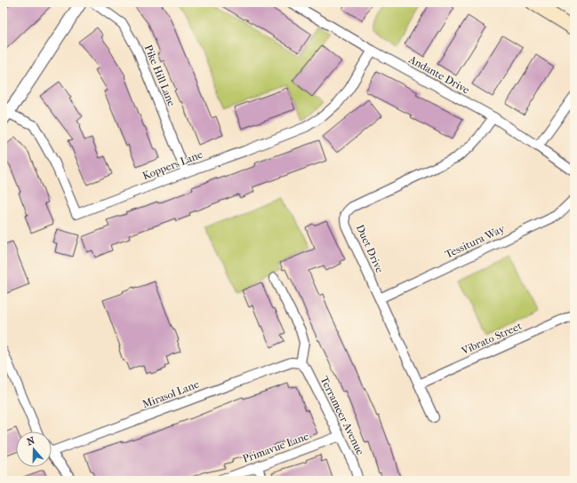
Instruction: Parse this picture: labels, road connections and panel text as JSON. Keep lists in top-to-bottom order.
{
  "streets": {
    "street": [
      "Andante Drive",
      "Pike Hill Lane",
      "Koppers Lane",
      "Tessitura Way",
      "Duet Drive",
      "Vibrato Street",
      "Mirasol Lane",
      "Terrameer Avenue",
      "Primavue Lane"
    ]
  },
  "crossings": [
    ["Andante Drive", "Koppers Lane"],
    ["Andante Drive", "Duet Drive"],
    ["Pike Hill Lane", "Koppers Lane"],
    ["Tessitura Way", "Duet Drive"],
    ["Duet Drive", "Vibrato Street"],
    ["Mirasol Lane", "Terrameer Avenue"],
    ["Terrameer Avenue", "Primavue Lane"]
  ],
  "north": "top"
}
